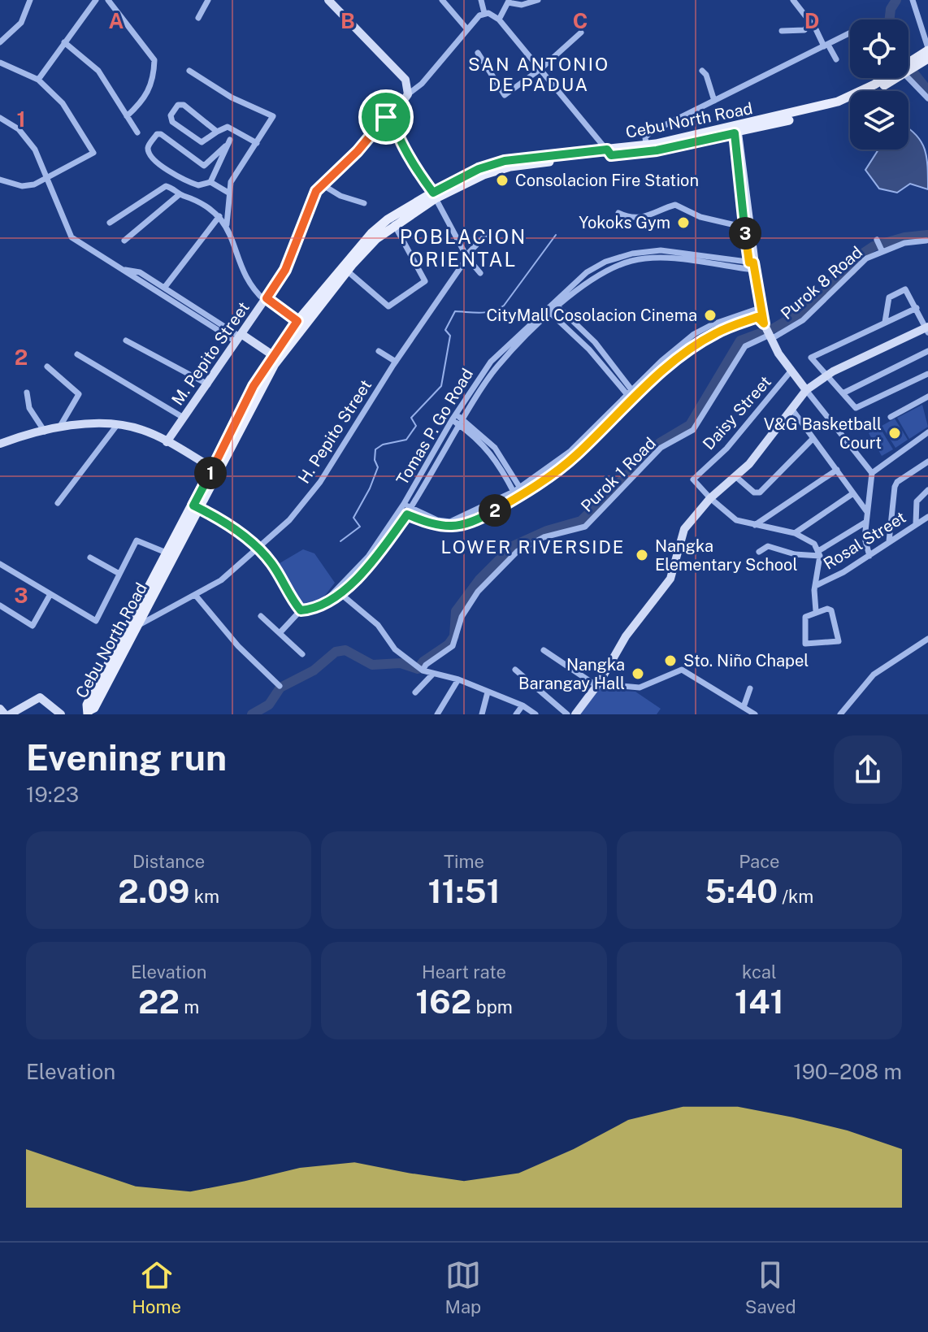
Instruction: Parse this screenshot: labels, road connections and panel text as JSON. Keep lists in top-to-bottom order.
{
  "streets": {
    "main road": ["Cebu North Road"],
    "street": [
      "Purok 8 Road",
      "M. Pepito Street",
      "Daisy Street",
      "Tomas P. Go Road",
      "H. Pepito Street",
      "Purok 1 Road",
      "Rosal Street"
    ]
  },
  "crossings": [
    ["Cebu North Road", "H. Pepito Street"],
    ["Purok 8 Road", "Purok 1 Road"]
  ],
  "districts": ["SAN ANTONIO DE PADUA", "POBLACION ORIENTAL", "LOWER RIVERSIDE"],
  "places": [
    "Consolacion Fire Station",
    "Yokoks Gym",
    "CityMall Cosolacion Cinema",
    "V&G Basketball Court",
    "Nangka Elementary School",
    "Sto. Niño Chapel",
    "Nangka Barangay Hall"
  ],
  "page": {
    "pins": ["3", "1", "2"],
    "heading": ["Evening run", "19:23"],
    "stats": [
      ["Distance", "2.09 km"],
      ["Time", "11:51"],
      ["Pace", "5:40 /km"],
      ["Elevation", "22 m"],
      ["Heart rate", "162 bpm"],
      ["kcal", "141"]
    ],
    "chart": ["Elevation", "190–208 m"],
    "tabs": ["Home", "Map", "Saved"]
  },
  "grid": {
    "columns": [
      "A",
      "B",
      "C",
      "D"
    ],
    "rows": ["1", "2", "3"]
  }
}
